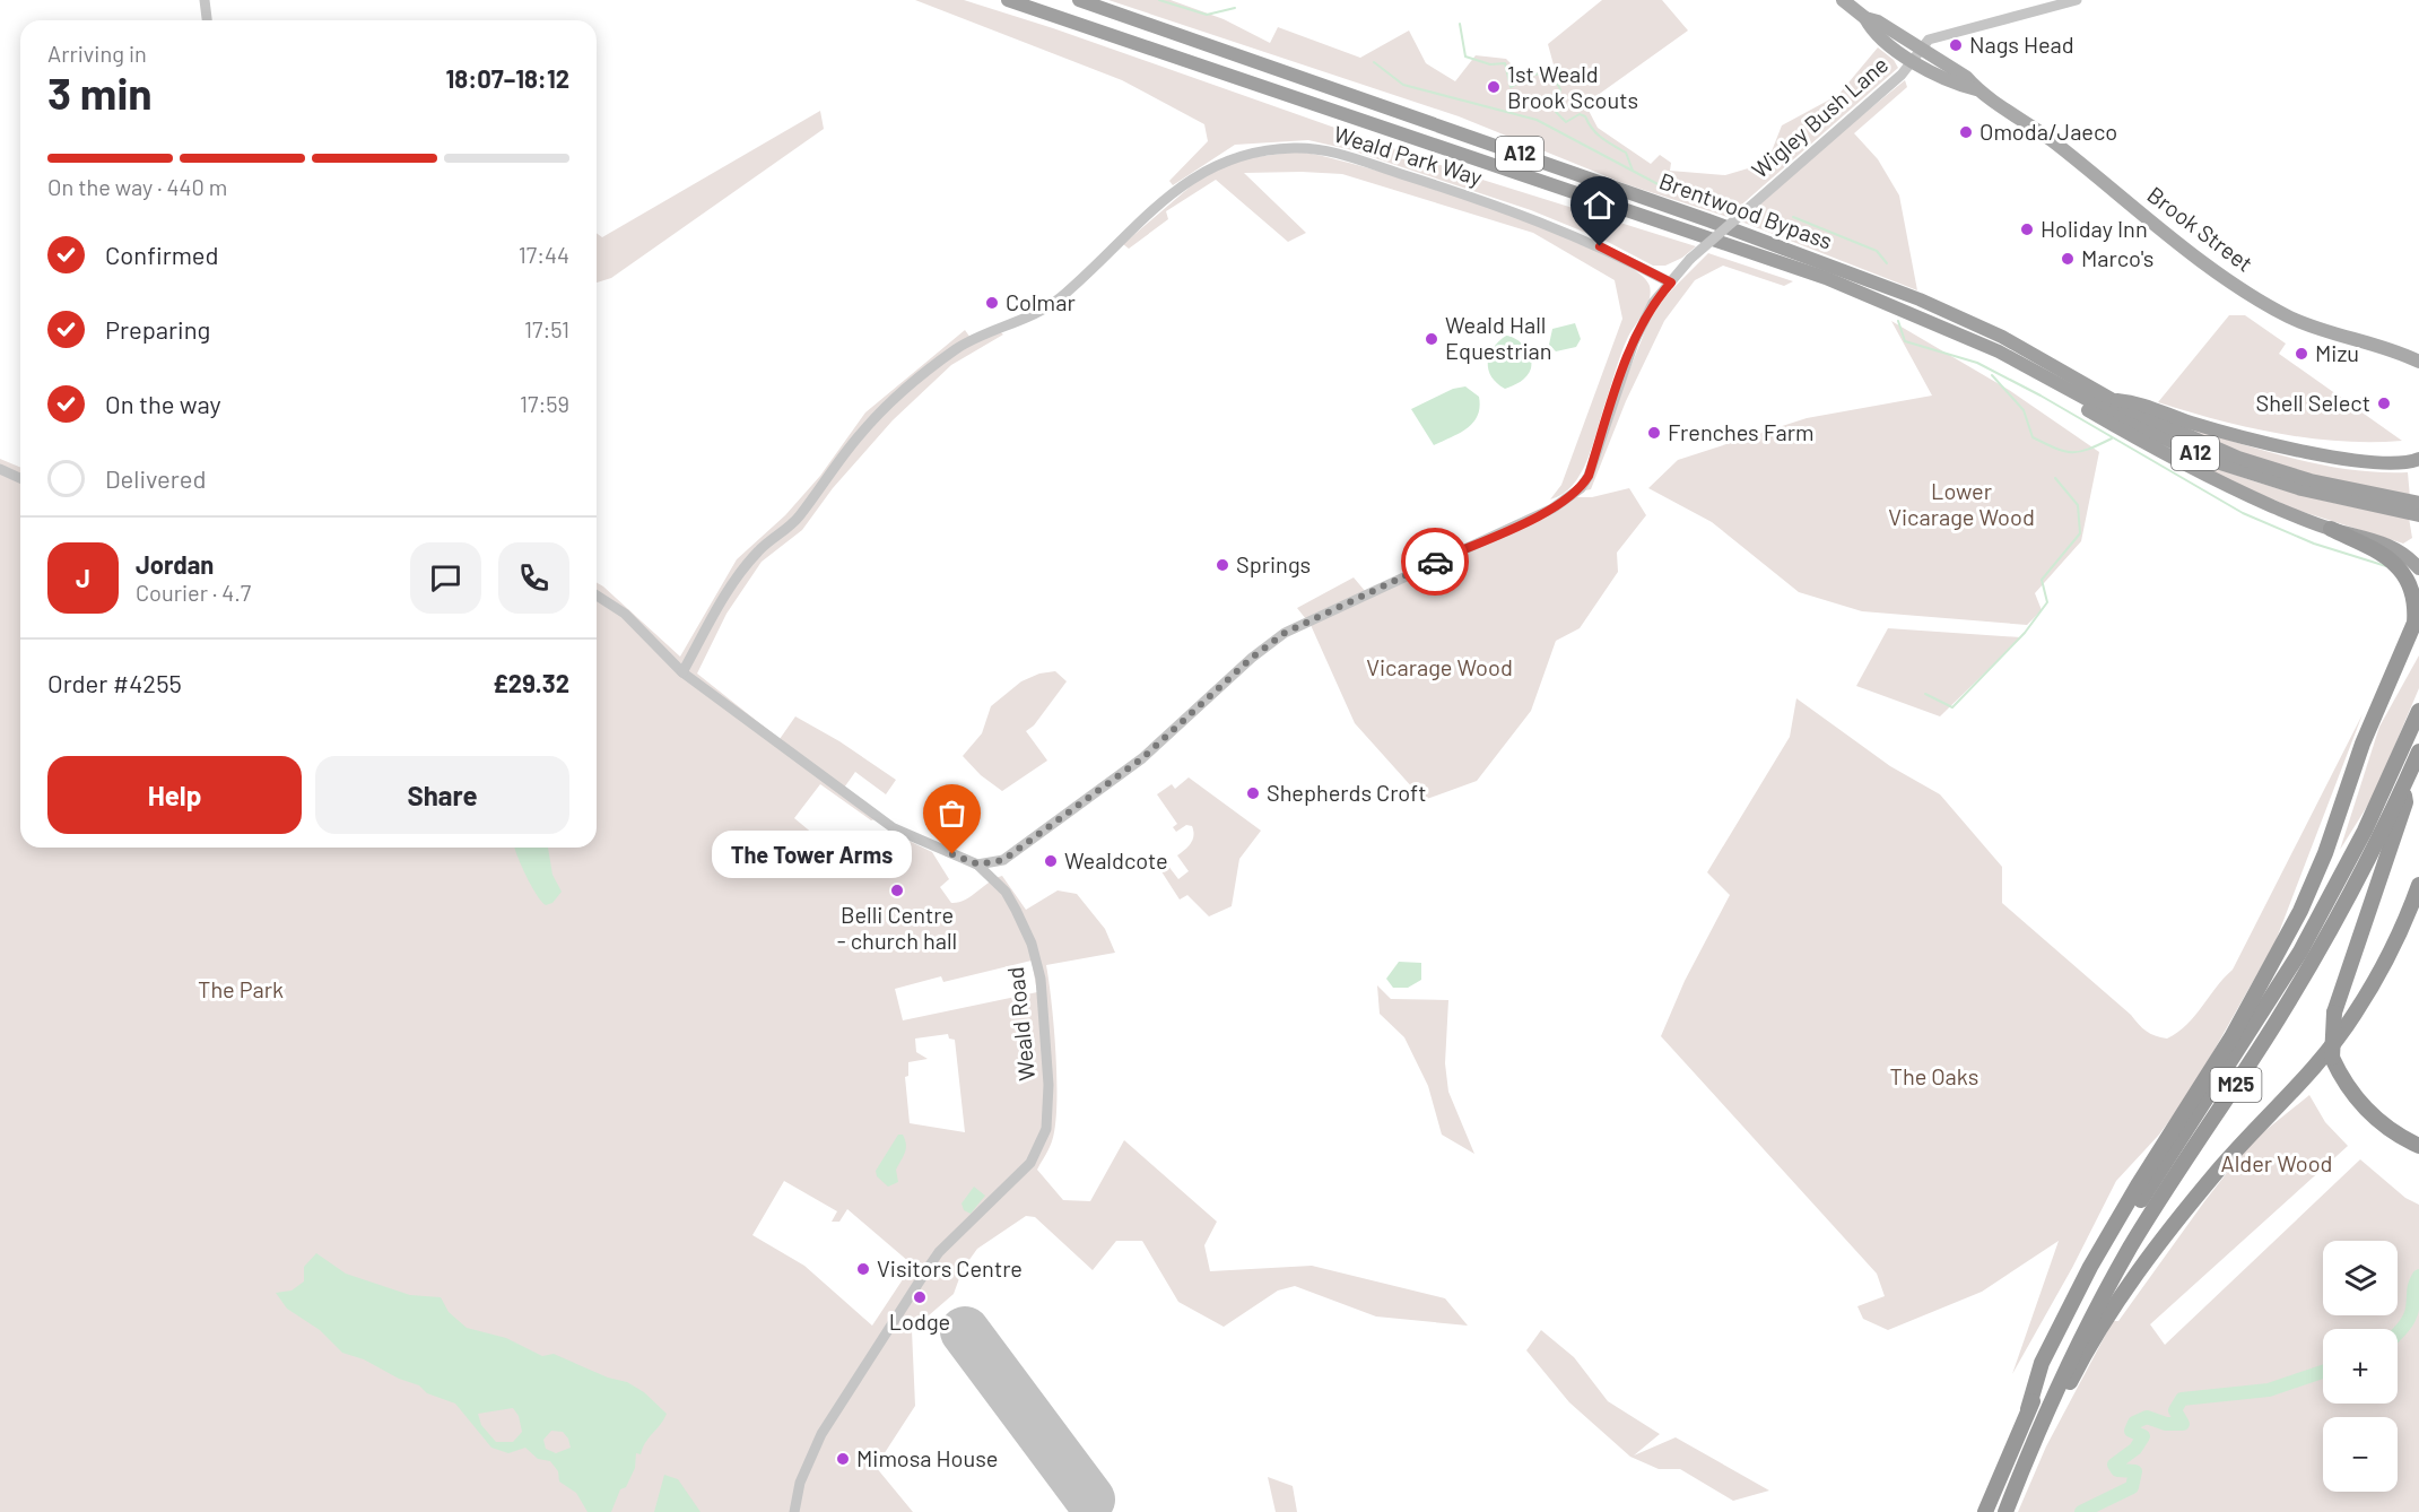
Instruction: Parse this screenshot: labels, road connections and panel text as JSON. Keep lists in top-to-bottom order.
{
  "streets": {
    "highway": ["A12", "Brentwood Bypass", "M25"],
    "main road": ["Brook Street"],
    "street": ["Wigley Bush Lane", "Weald Park Way", "Weald Road"]
  },
  "crossings": [
    ["Wigley Bush Lane", "Weald Park Way"],
    ["Wigley Bush Lane", "Brook Street"],
    ["A12", "Brentwood Bypass"],
    ["A12", "M25"],
    ["Weald Park Way", "Weald Road"]
  ],
  "parks": [
    "Lower Vicarage Wood",
    "Vicarage Wood",
    "The Park",
    "The Oaks",
    "Alder Wood"
  ],
  "places": [
    "Nags Head",
    "1st Weald Brook Scouts",
    "Omoda/Jaeco",
    "Holiday Inn",
    "Marco's",
    "Colmar",
    "Weald Hall Equestrian",
    "Mizu",
    "Shell Select",
    "Frenches Farm",
    "Springs",
    "Shepherds Croft",
    "The Tower Arms",
    "Wealdcote",
    "Belli Centre - church hall",
    "Visitors Centre",
    "Lodge",
    "Mimosa House"
  ],
  "page": {
    "heading": ["3 min", "Arriving in", "18:07–18:12"],
    "panel": [
      "Jordan",
      "Courier · 4.7",
      "Order #4255",
      "£29.32"
    ],
    "bar": "On the way · 440 m",
    "list": [
      ["Confirmed", "17:44"],
      ["Preparing", "17:51"],
      ["On the way", "17:59"],
      "Delivered"
    ],
    "round": "J",
    "buttons": ["Help", "Share"],
    "bubble": "The Tower Arms",
    "map_buttons": ["+", "−"]
  }
}
